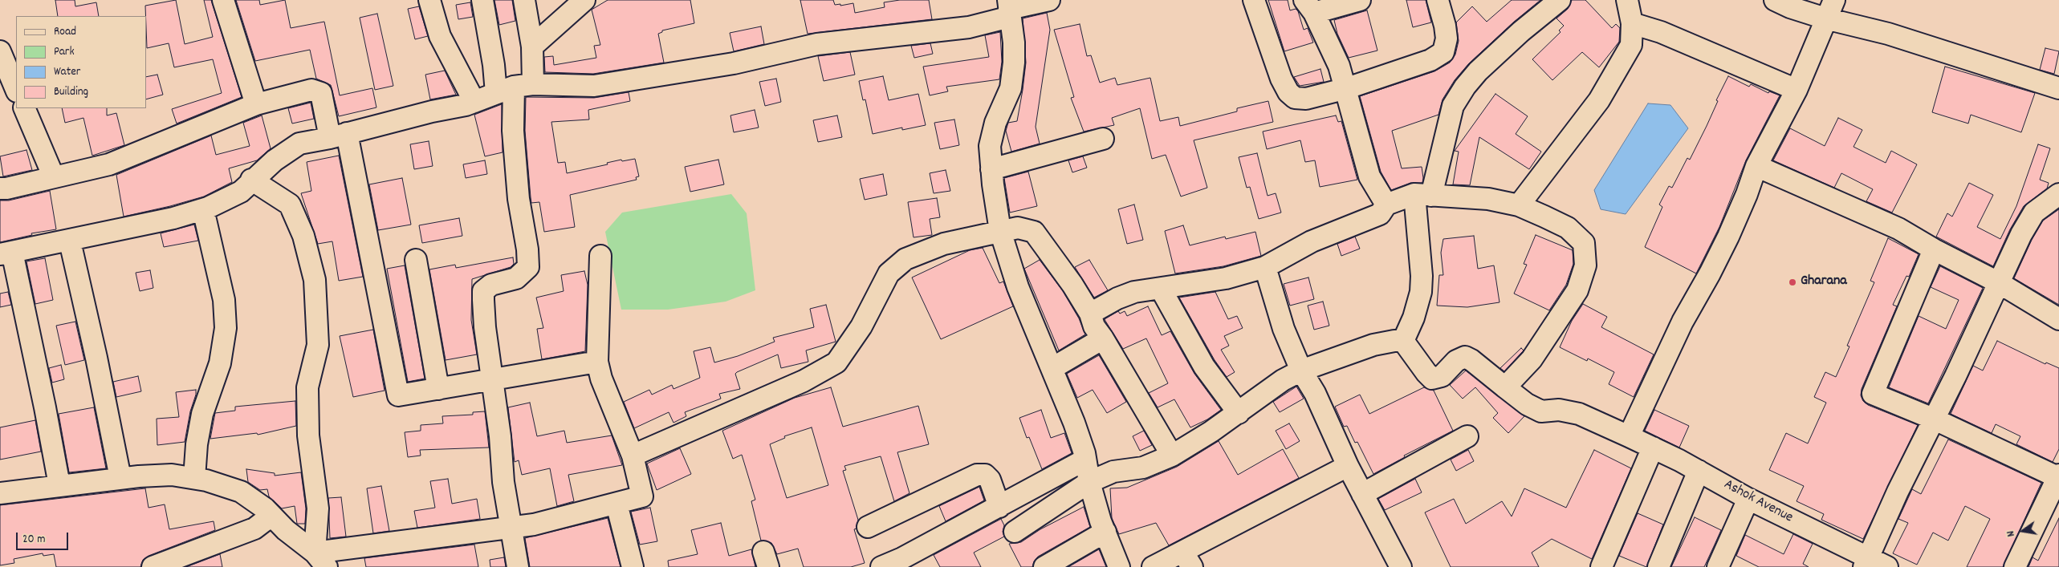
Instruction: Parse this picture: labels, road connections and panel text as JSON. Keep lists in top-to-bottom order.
{
  "streets": {
    "street": ["Ashok Avenue"]
  },
  "places": ["Gharana"],
  "legend": [
    "Road",
    "Park",
    "Water",
    "Building"
  ],
  "scale_bar": "20 m",
  "north": "left"
}
